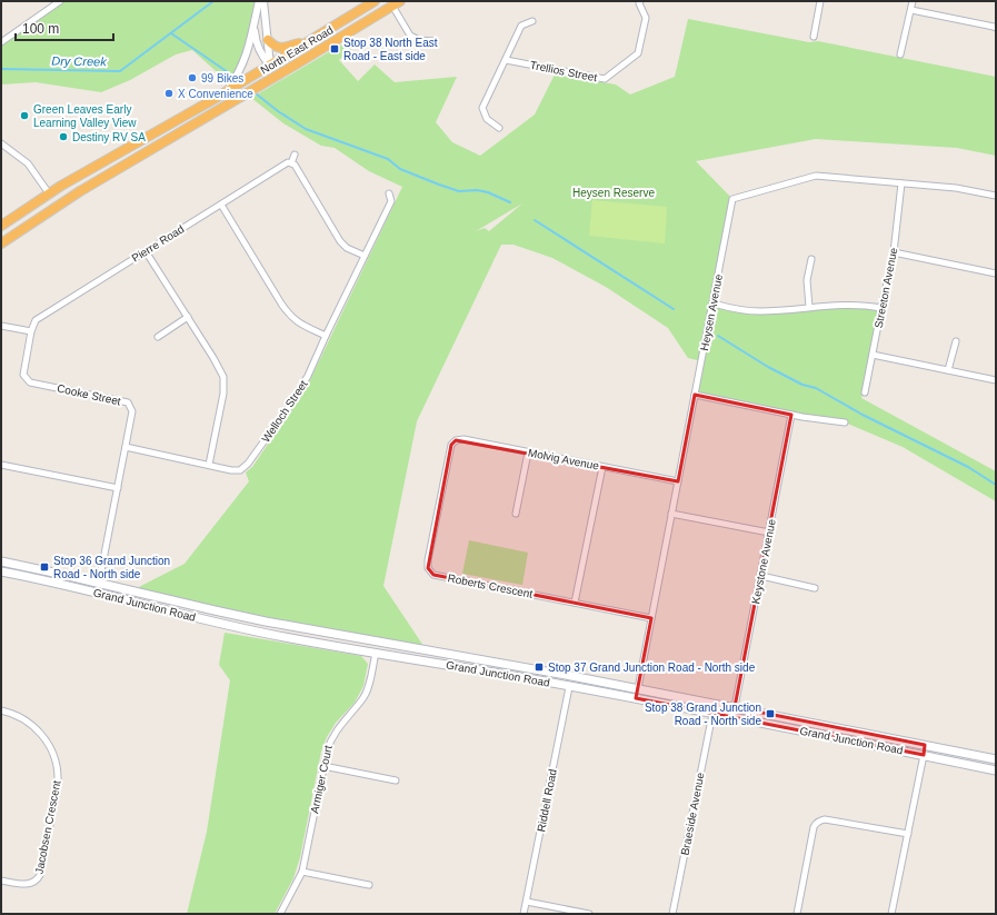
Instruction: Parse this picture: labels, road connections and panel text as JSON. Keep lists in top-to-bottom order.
{
  "streets": {
    "highway": ["North East Road"],
    "main road": ["Grand Junction Road"],
    "street": [
      "Trellios Street",
      "Pierre Road",
      "Streeton Avenue",
      "Heysen Avenue",
      "Cooke Street",
      "Welloch Street",
      "Molvig Avenue",
      "Keystone Avenue",
      "Roberts Crescent",
      "Armiger Court",
      "Riddell Road",
      "Braeside Avenue",
      "Jacobsen Crescent"
    ]
  },
  "crossings": [
    ["Pierre Road", "Cooke Street"],
    ["Streeton Avenue", "Heysen Avenue"],
    ["Heysen Avenue", "Molvig Avenue"],
    ["Heysen Avenue", "Roberts Crescent"],
    ["Heysen Avenue", "Grand Junction Road"],
    ["Cooke Street", "Welloch Street"],
    ["Cooke Street", "Grand Junction Road"],
    ["Molvig Avenue", "Roberts Crescent"],
    ["Keystone Avenue", "Grand Junction Road"],
    ["Grand Junction Road", "Armiger Court"],
    ["Grand Junction Road", "Riddell Road"],
    ["Grand Junction Road", "Braeside Avenue"]
  ],
  "water": ["Dry Creek"],
  "parks": ["Heysen Reserve"],
  "places": {
    "transit": [
      "Stop 38 North East Road - East side",
      "Stop 36 Grand Junction Road - North side",
      "Stop 37 Grand Junction Road - North side",
      "Stop 38 Grand Junction Road - North side"
    ],
    "other": [
      "99 Bikes",
      "X Convenience",
      "Green Leaves Early Learning Valley View",
      "Destiny RV SA"
    ]
  },
  "scale_bar": "100 m"
}
